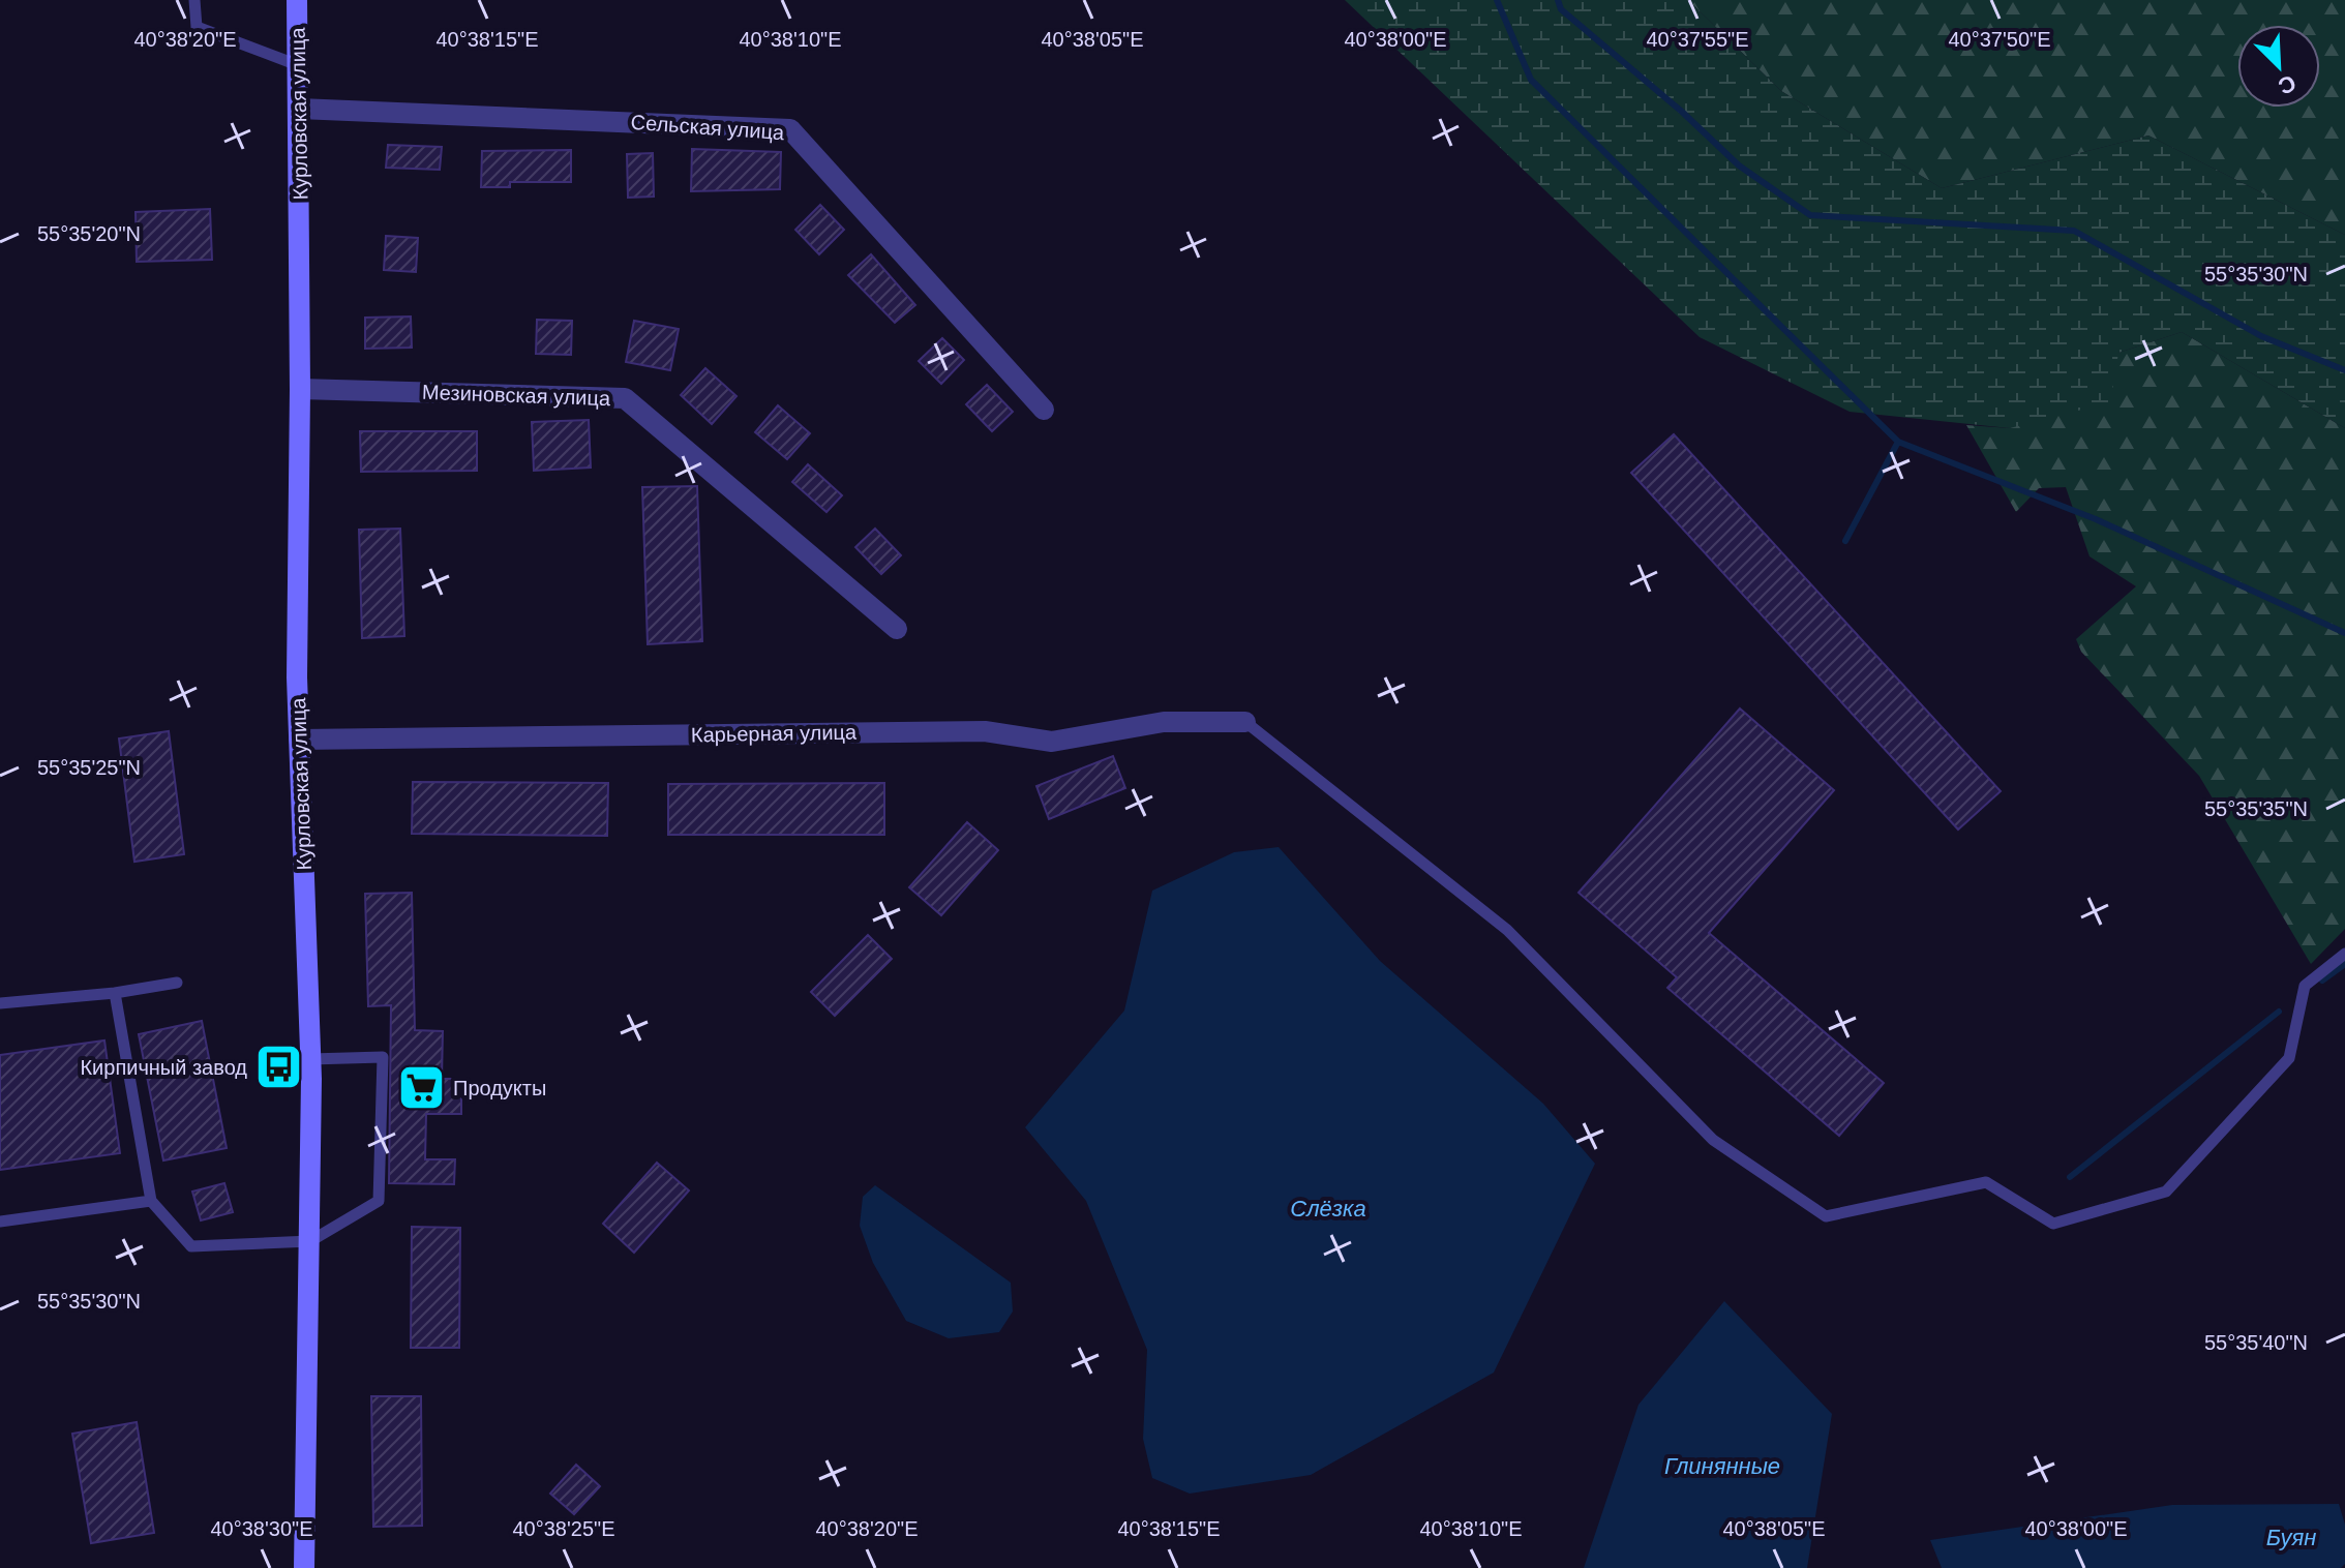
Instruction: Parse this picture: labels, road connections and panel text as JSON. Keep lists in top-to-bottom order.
{
  "streets": {
    "main road": ["Курловская улица"],
    "street": ["Сельская улица", "Мезиновская улица", "Карьерная улица"]
  },
  "crossings": [
    ["Курловская улица", "Сельская улица"],
    ["Курловская улица", "Мезиновская улица"],
    ["Курловская улица", "Карьерная улица"]
  ],
  "water": ["Слёзка", "Глинянные", "Буян"],
  "places": {
    "bus stop": ["Кирпичный завод"],
    "supermarket": ["Продукты"]
  },
  "north": "bottom right",
  "coordinates": [
    "40°38'20\"E",
    "40°38'15\"E",
    "40°38'10\"E",
    "40°38'05\"E",
    "40°38'00\"E",
    "40°37'55\"E",
    "40°37'50\"E",
    "55°35'20\"N",
    "55°35'30\"N",
    "55°35'25\"N",
    "55°35'35\"N",
    "55°35'40\"N",
    "40°38'30\"E",
    "40°38'25\"E"
  ]
}
